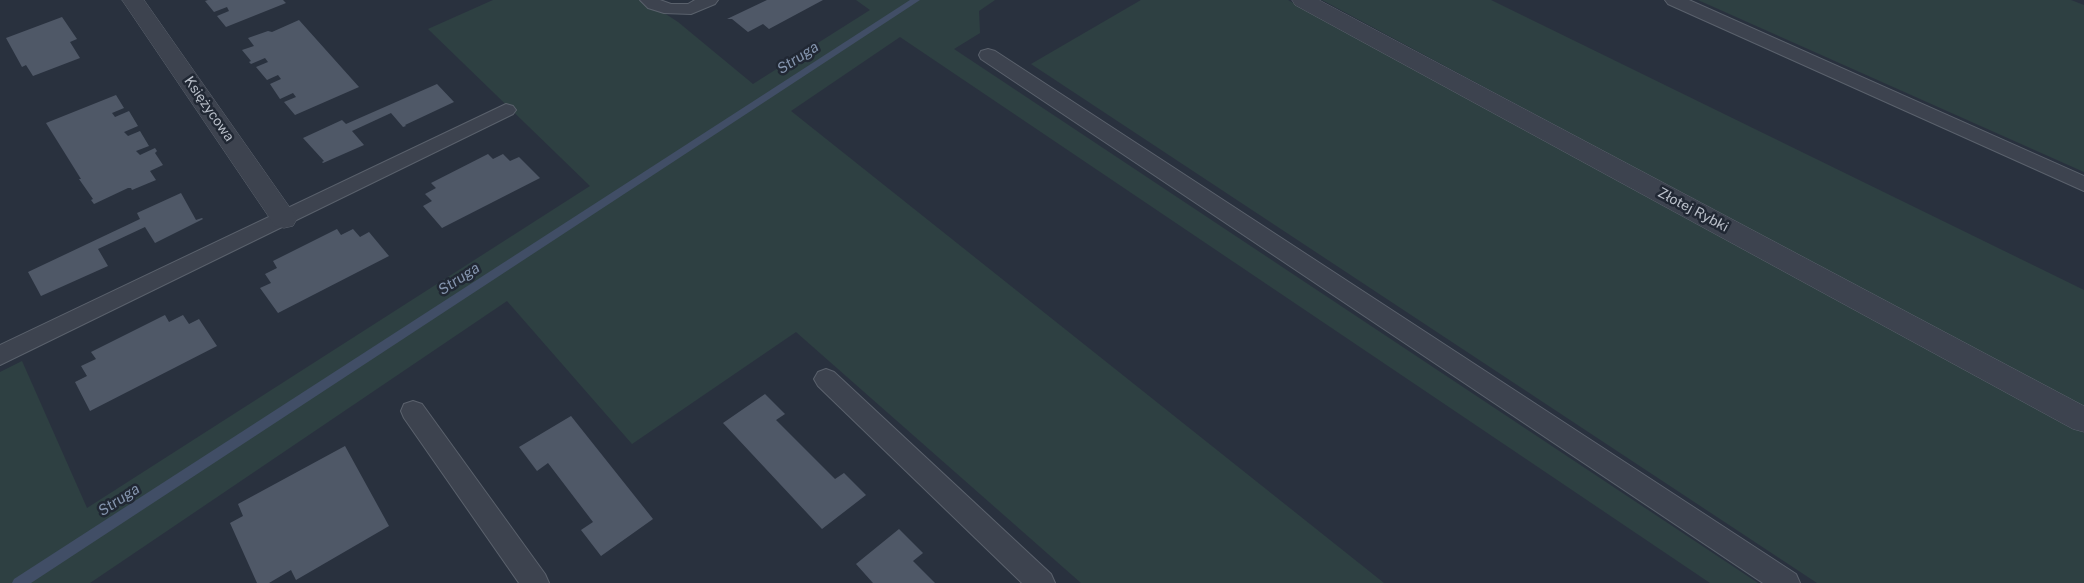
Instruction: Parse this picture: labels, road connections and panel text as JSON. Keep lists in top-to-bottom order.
{
  "streets": {
    "street": ["Księżycowa", "Złotej Rybki"]
  },
  "water": ["Struga"]
}
